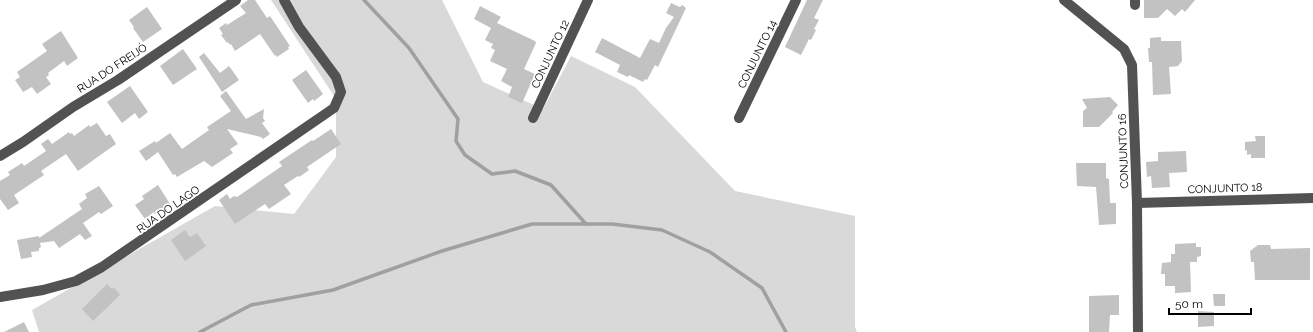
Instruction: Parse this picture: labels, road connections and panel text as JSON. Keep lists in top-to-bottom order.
{
  "streets": {
    "street": [
      "CONJUNTO 12",
      "CONJUNTO 14",
      "RUA DO FREIJÓ",
      "CONJUNTO 16",
      "CONJUNTO 18",
      "RUA DO LAGO"
    ]
  },
  "crossings": [
    ["CONJUNTO 16", "CONJUNTO 18"]
  ],
  "scale_bar": "50 m"
}
